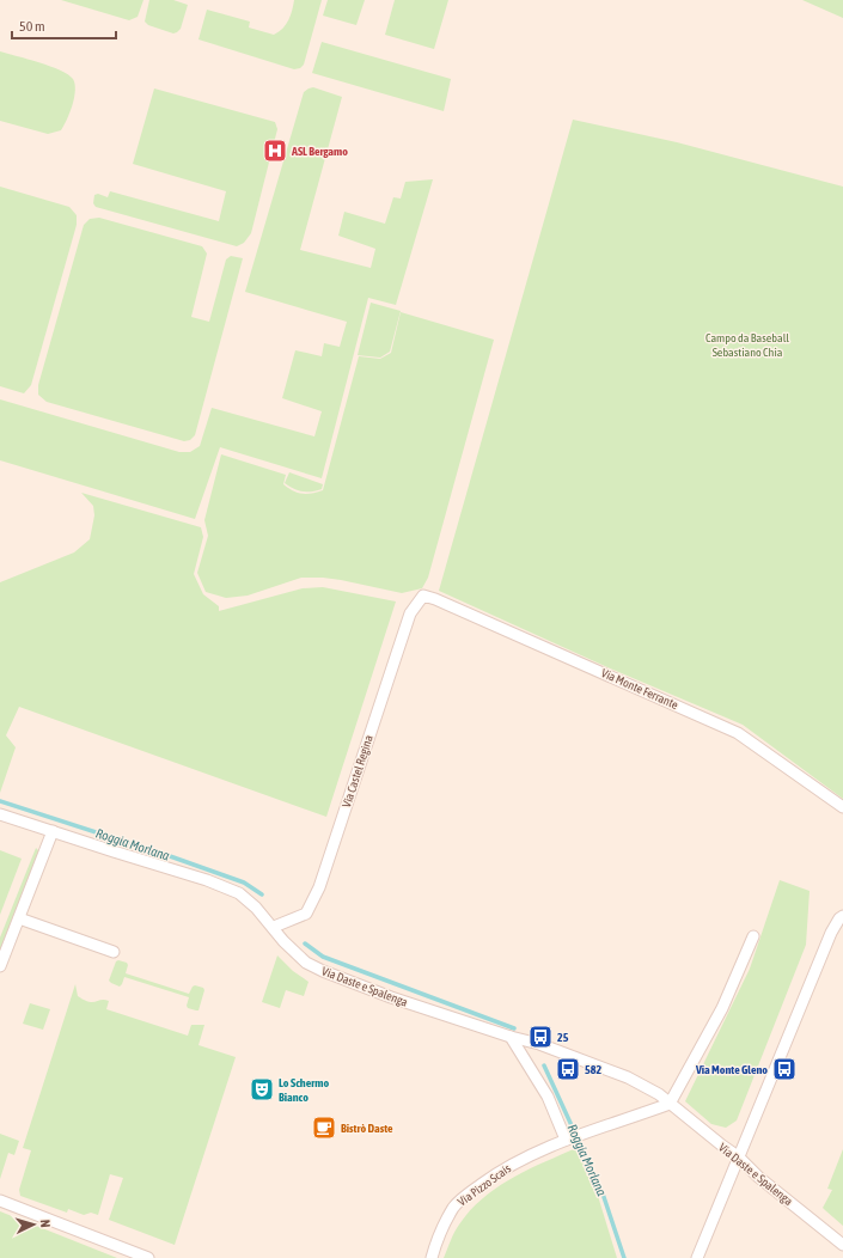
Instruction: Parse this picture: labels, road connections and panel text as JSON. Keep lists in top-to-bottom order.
{
  "streets": {
    "street": [
      "Via Monte Ferrante",
      "Via Castel Regina",
      "Via Daste e Spalenga",
      "Via Pizzo Scais"
    ]
  },
  "crossings": [
    ["Via Monte Ferrante", "Via Castel Regina"],
    ["Via Castel Regina", "Via Daste e Spalenga"]
  ],
  "water": ["Roggia Morlana"],
  "parks": ["Campo da Baseball Sebastiano Chia"],
  "places": {
    "hospital": ["ASL Bergamo"],
    "bus stop": ["25", "582", "Via Monte Gleno"],
    "theatre": ["Lo Schermo Bianco"],
    "cafe": ["Bistrò Daste"]
  },
  "scale_bar": "50 m",
  "north": "right"
}
